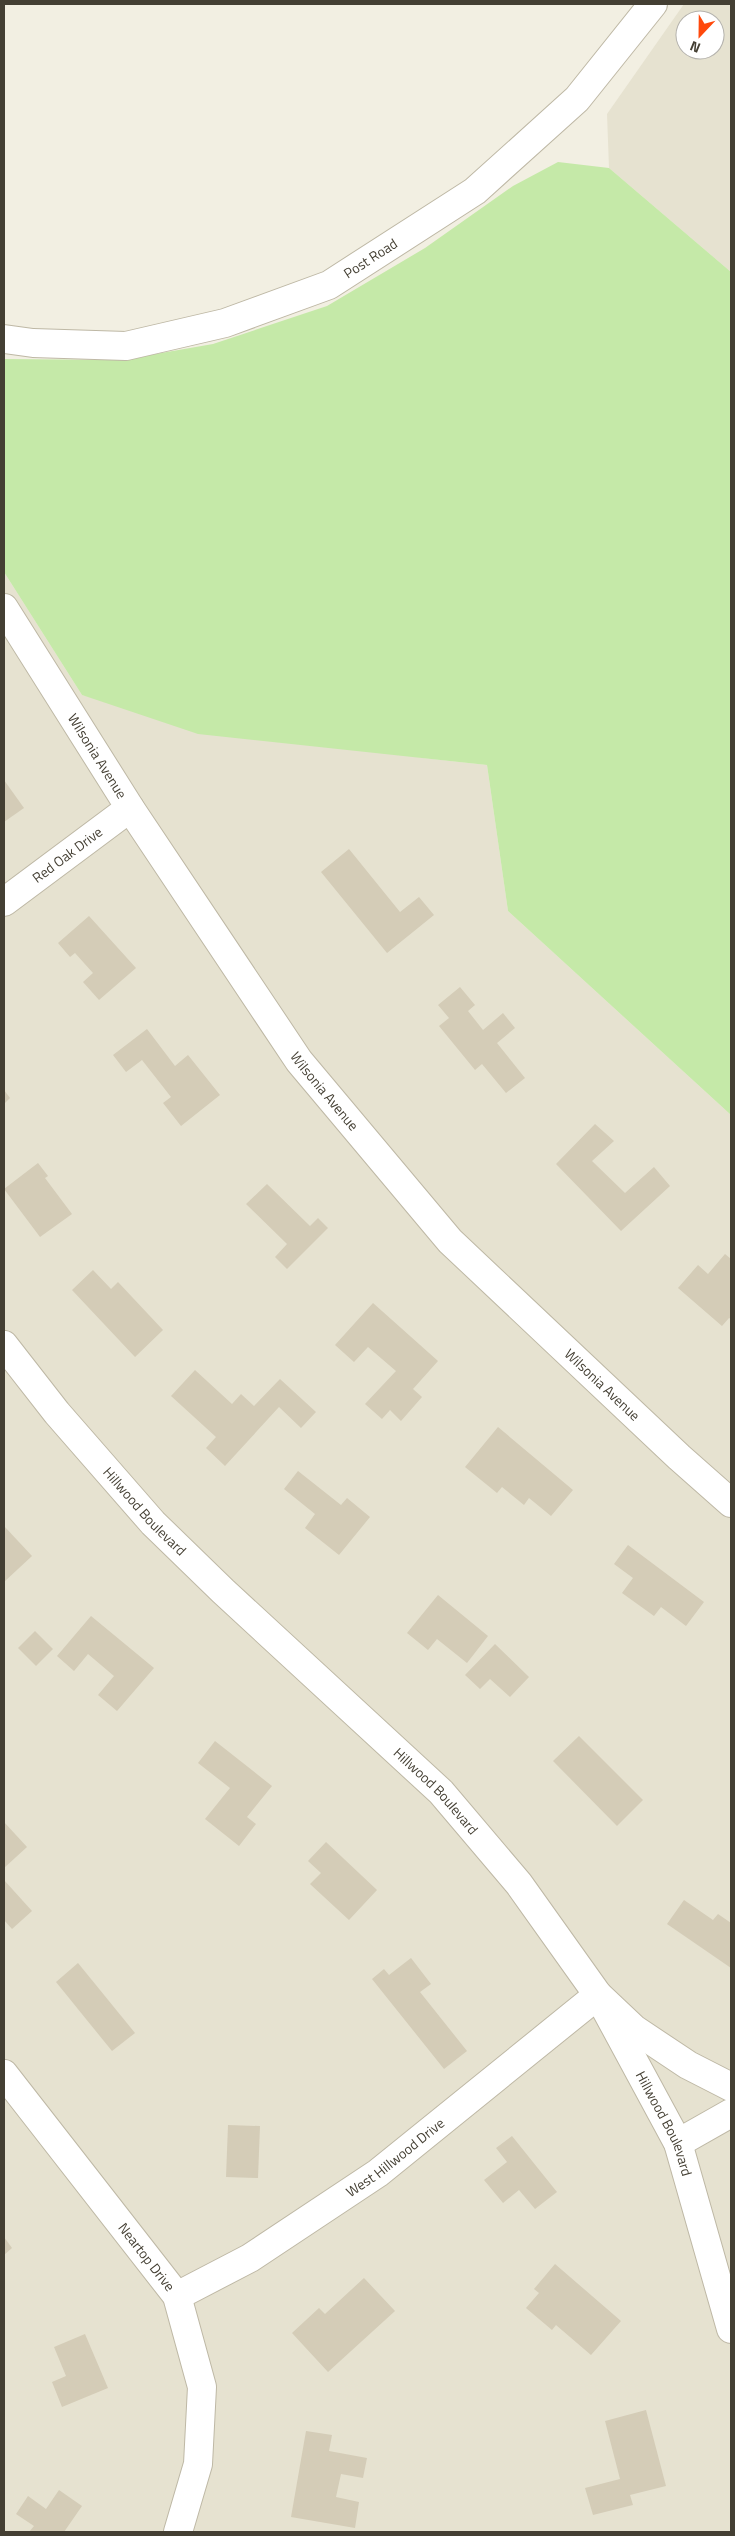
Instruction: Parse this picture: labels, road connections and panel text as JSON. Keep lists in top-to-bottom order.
{
  "streets": {
    "street": [
      "Post Road",
      "Wilsonia Avenue",
      "Red Oak Drive",
      "Hillwood Boulevard",
      "West Hillwood Drive",
      "Neartop Drive"
    ]
  },
  "crossings": [
    ["Wilsonia Avenue", "Red Oak Drive"],
    ["Hillwood Boulevard", "West Hillwood Drive"],
    ["West Hillwood Drive", "Neartop Drive"]
  ],
  "north": "bottom"
}
